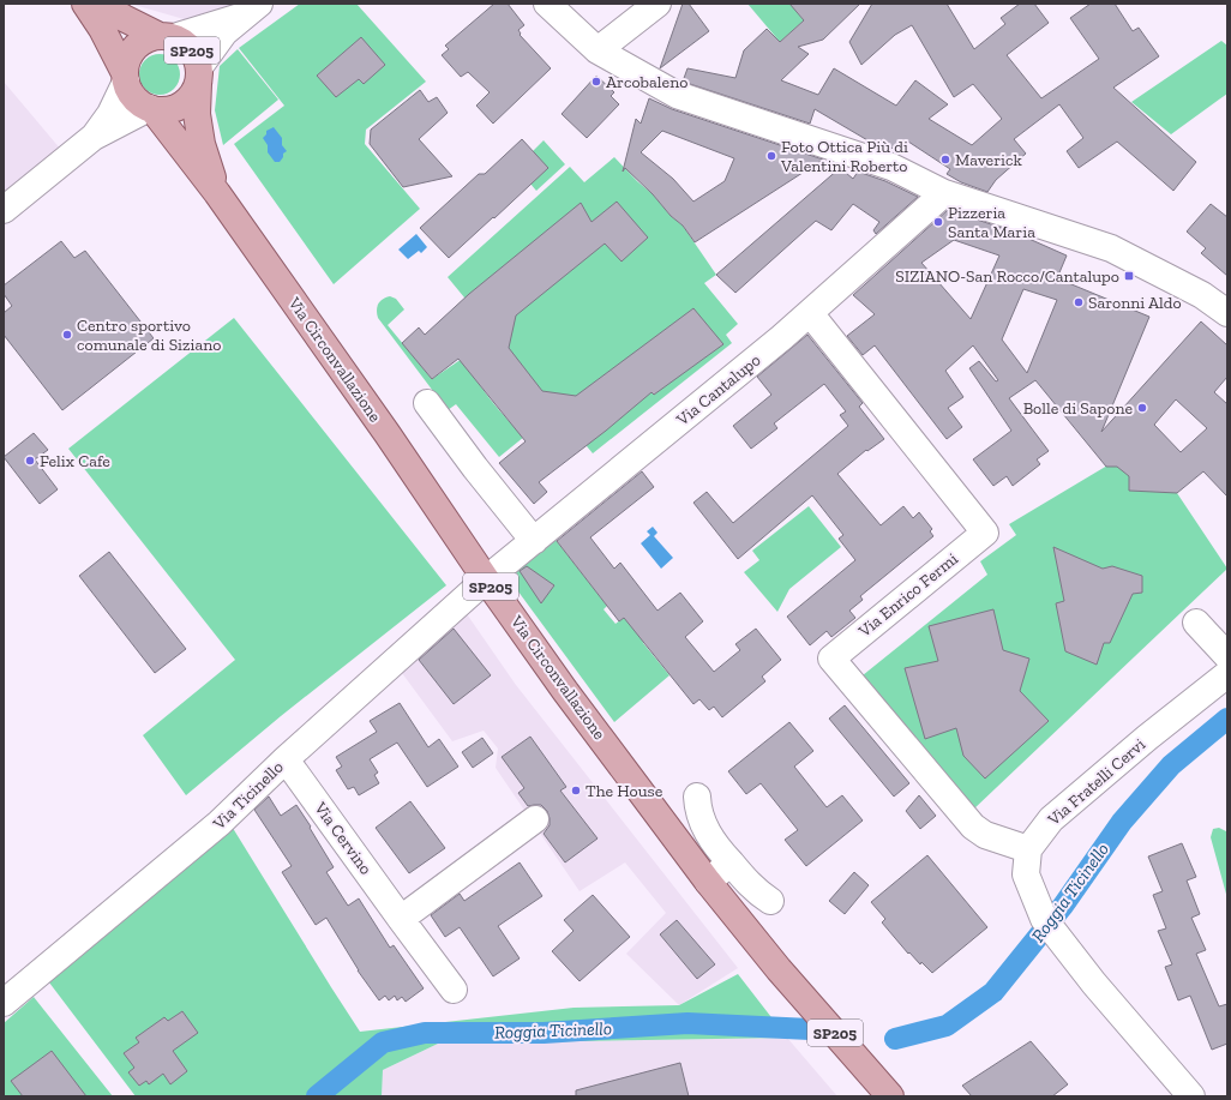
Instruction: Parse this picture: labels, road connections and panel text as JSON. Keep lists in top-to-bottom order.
{
  "streets": {
    "main road": ["SP205", "Via Circonvallazione"],
    "street": [
      "Via Cantalupo",
      "Via Enrico Fermi",
      "Via Fratelli Cervi",
      "Via Ticinello",
      "Via Cervino"
    ]
  },
  "crossings": [
    ["SP205", "Via Circonvallazione"],
    ["Via Circonvallazione", "Via Cantalupo"],
    ["Via Circonvallazione", "Via Ticinello"],
    ["Via Cantalupo", "Via Enrico Fermi"],
    ["Via Cantalupo", "Via Ticinello"],
    ["Via Enrico Fermi", "Via Fratelli Cervi"],
    ["Via Ticinello", "Via Cervino"]
  ],
  "water": ["Roggia Ticinello"],
  "places": {
    "other": [
      "Arcobaleno",
      "Foto Ottica Più di Valentini Roberto",
      "Maverick",
      "Pizzeria Santa Maria",
      "Saronni Aldo",
      "Centro sportivo comunale di Siziano",
      "Bolle di Sapone",
      "Felix Cafe",
      "The House"
    ],
    "transit": ["SIZIANO-San Rocco/Cantalupo"]
  }
}
